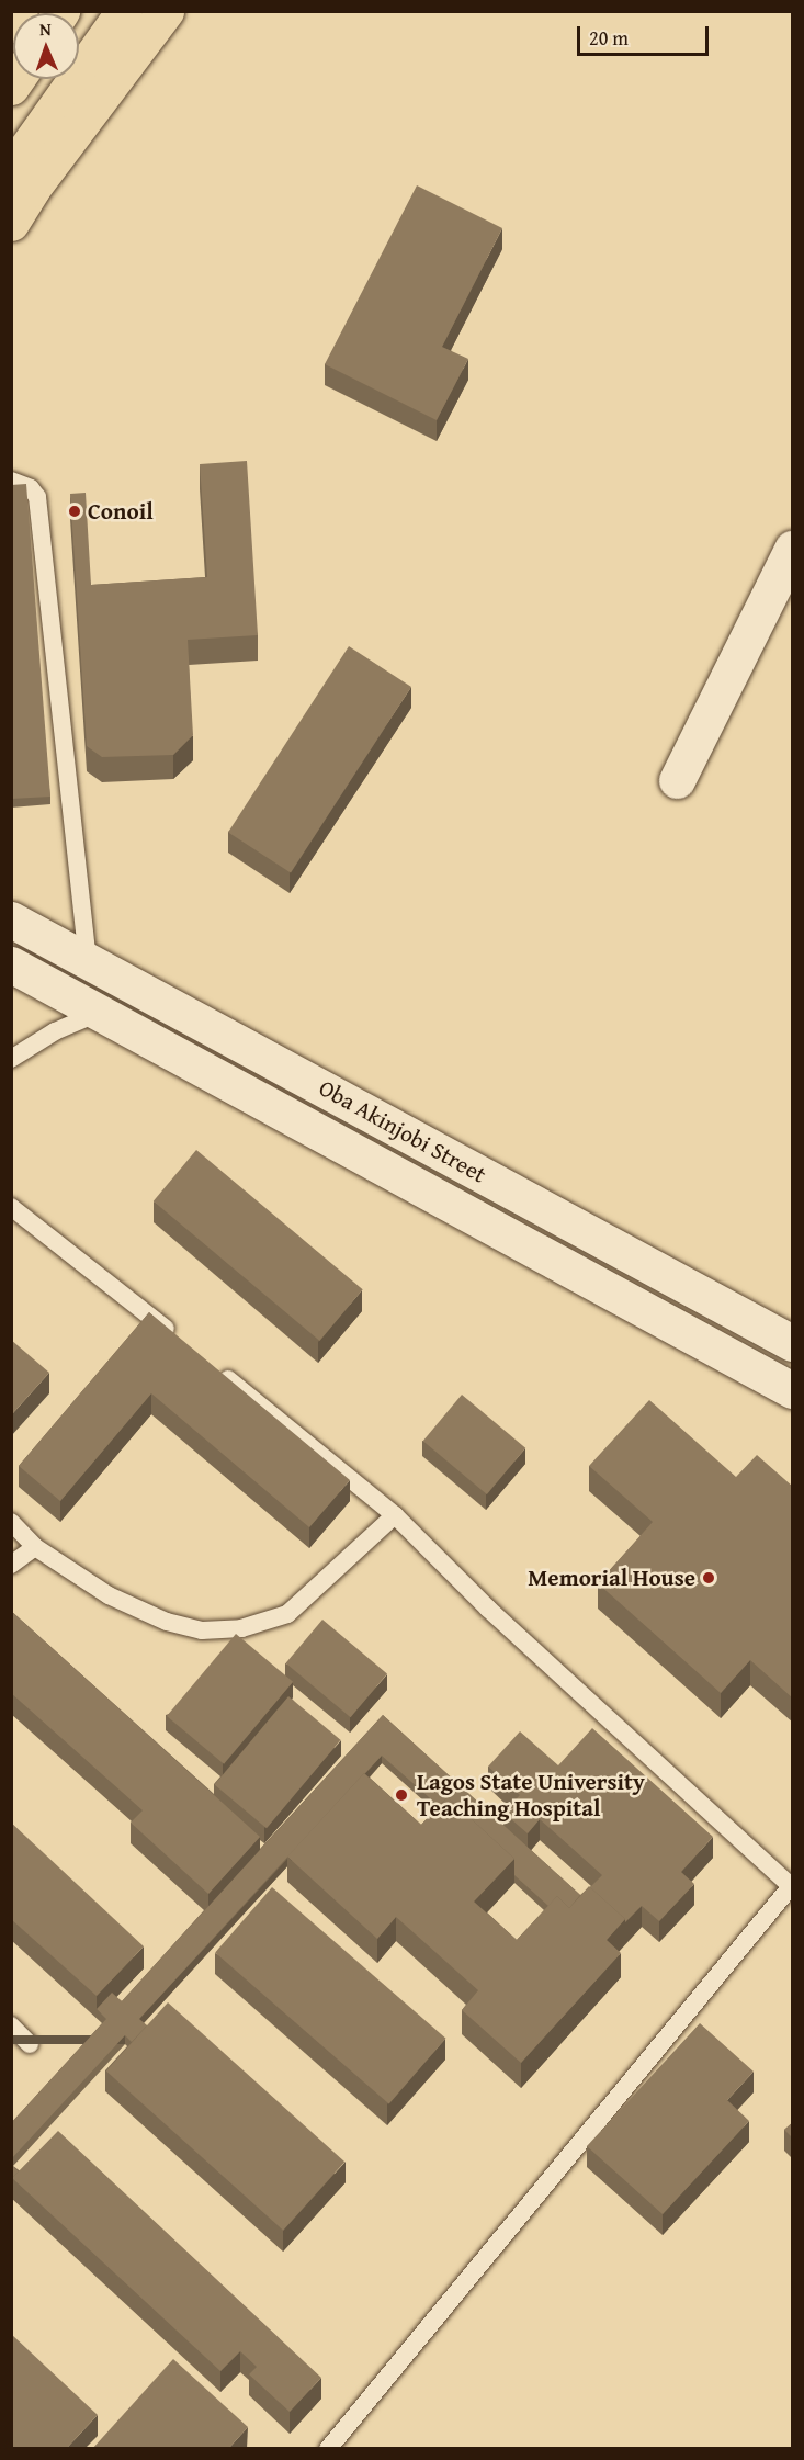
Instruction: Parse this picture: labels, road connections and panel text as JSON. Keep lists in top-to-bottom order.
{
  "streets": {
    "street": ["Oba Akinjobi Street"]
  },
  "places": ["Conoil", "Memorial House", "Lagos State University Teaching Hospital"],
  "scale_bar": "20 m",
  "north": "top"
}
